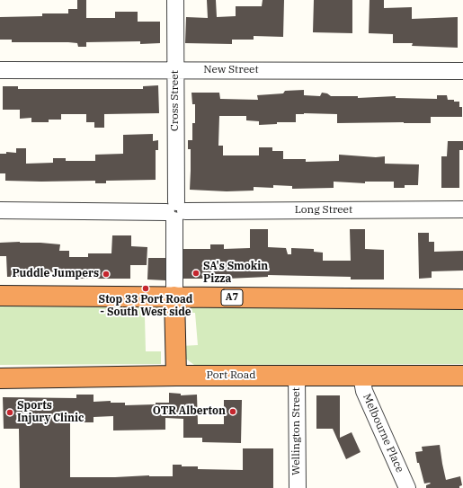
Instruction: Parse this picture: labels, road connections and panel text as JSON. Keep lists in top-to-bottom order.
{
  "streets": {
    "highway": ["A7", "Port Road"],
    "street": [
      "New Street",
      "Cross Street",
      "Long Street",
      "Wellington Street",
      "Melbourne Place"
    ]
  },
  "crossings": [
    ["New Street", "Cross Street"],
    ["Cross Street", "Long Street"],
    ["Cross Street", "A7"],
    ["Port Road", "Wellington Street"],
    ["Port Road", "Melbourne Place"]
  ],
  "places": [
    "SA's Smokin Pizza",
    "Puddle Jumpers",
    "Stop 33 Port Road - South West side",
    "OTR Alberton",
    "Sports Injury Clinic"
  ]
}
